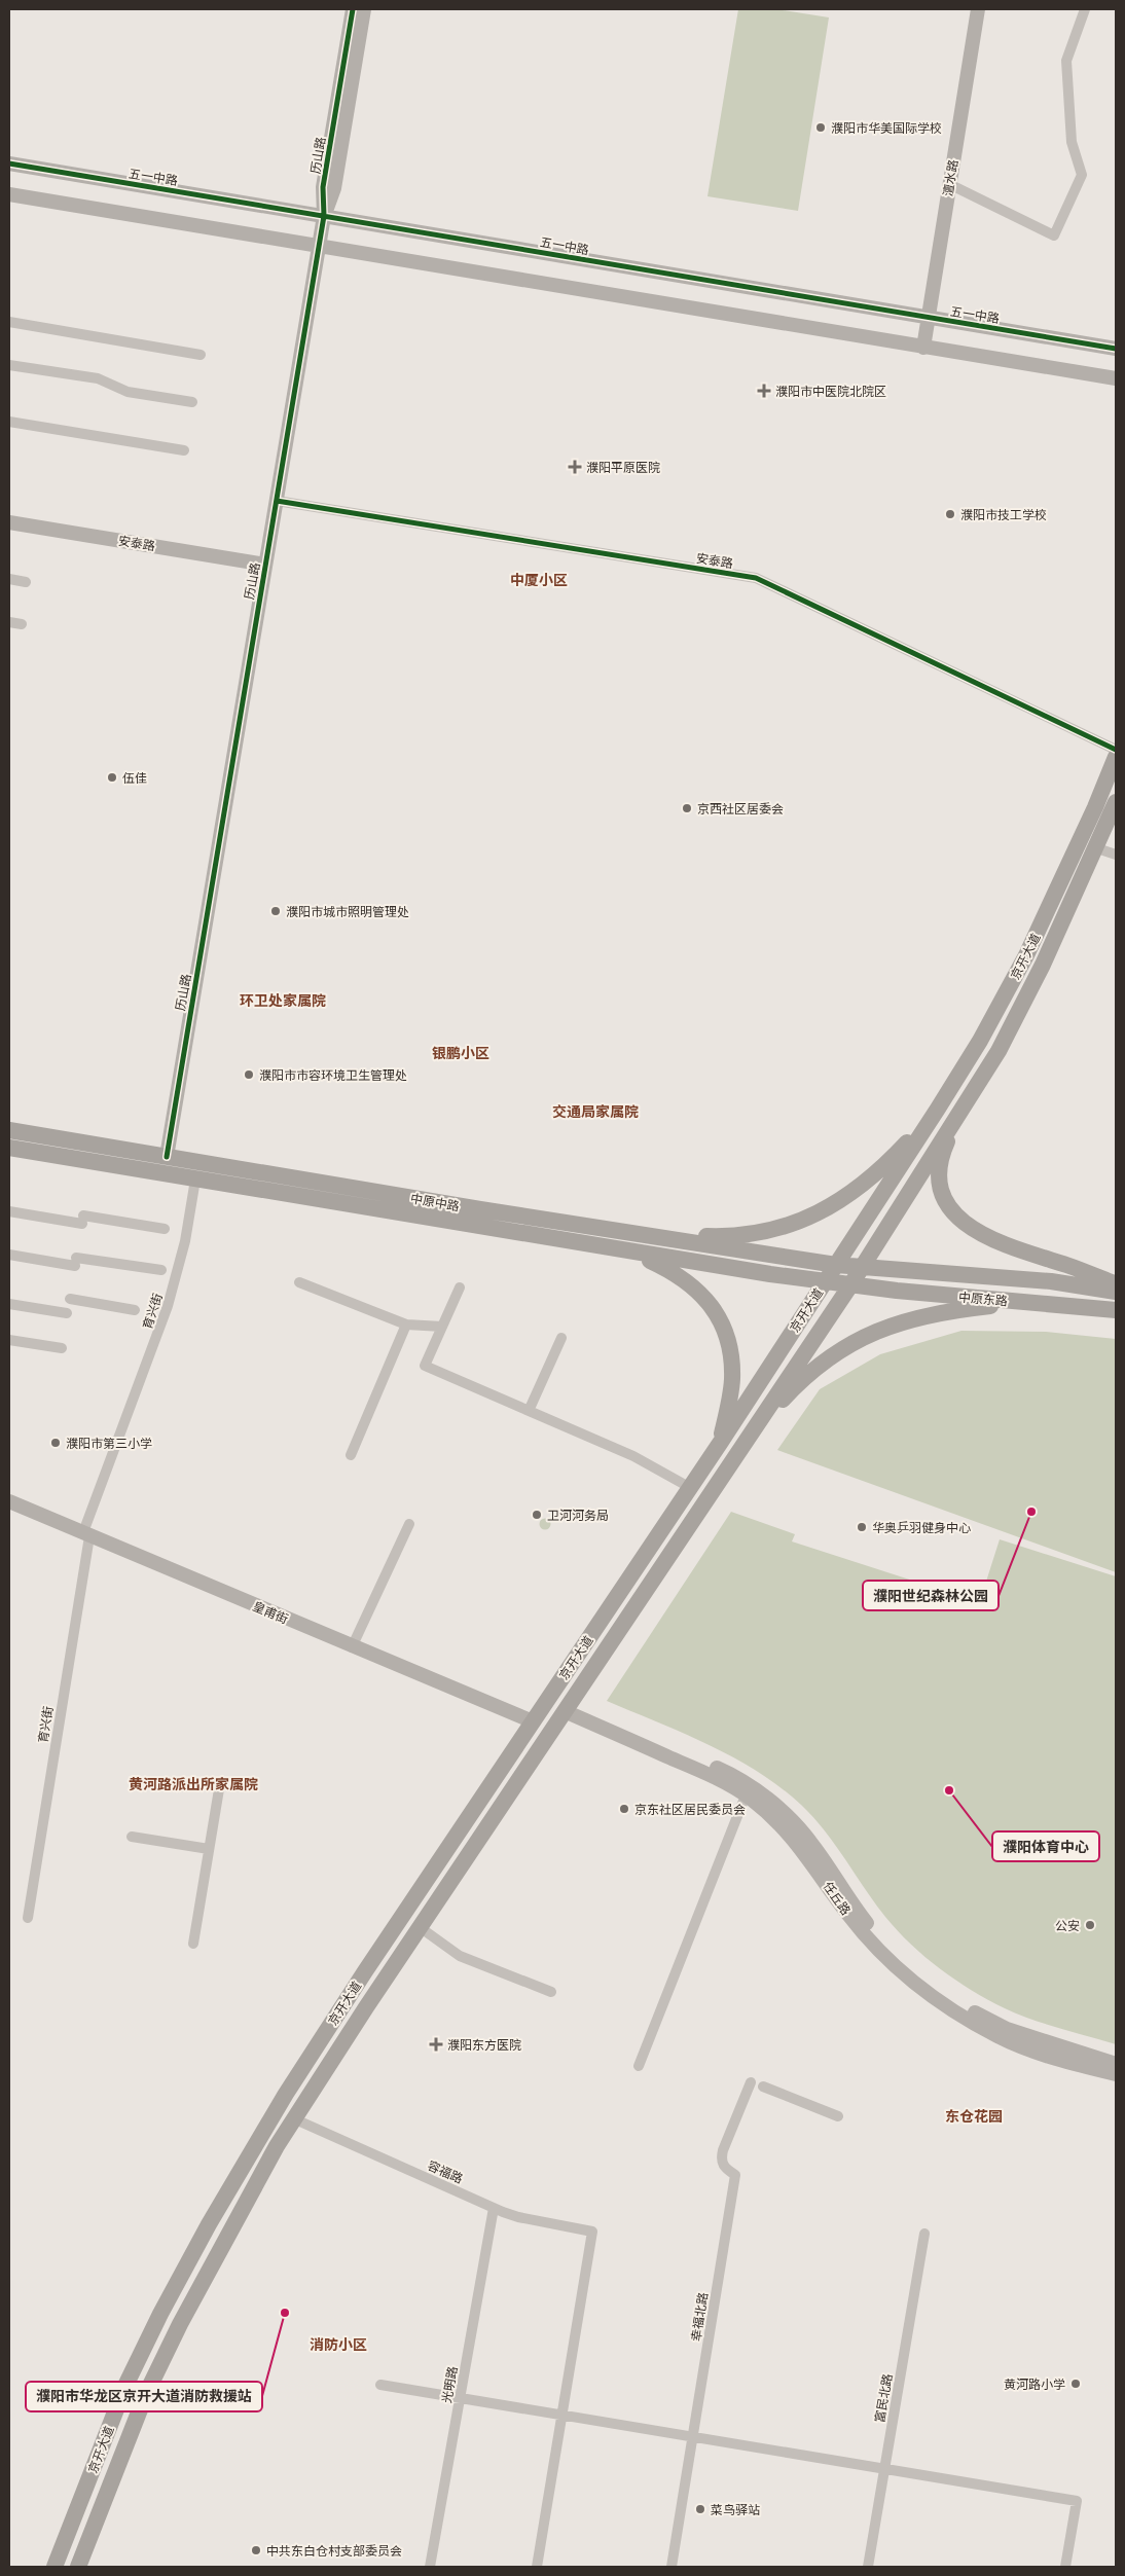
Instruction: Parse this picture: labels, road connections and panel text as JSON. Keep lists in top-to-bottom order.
{
  "streets": {
    "main road": ["京开大道", "中原中路", "中原东路"],
    "street": [
      "历山路",
      "五一中路",
      "澶水路",
      "安泰路",
      "育兴街",
      "皇甫街",
      "任丘路",
      "容福路",
      "幸福北路",
      "光明路",
      "富民北路"
    ]
  },
  "crossings": [
    ["历山路", "五一中路"],
    ["历山路", "安泰路"],
    ["历山路", "中原中路"],
    ["五一中路", "澶水路"],
    ["京开大道", "中原中路"],
    ["京开大道", "中原东路"],
    ["京开大道", "皇甫街"],
    ["京开大道", "任丘路"],
    ["京开大道", "容福路"],
    ["中原中路", "中原东路"],
    ["中原中路", "育兴街"],
    ["育兴街", "皇甫街"],
    ["容福路", "光明路"]
  ],
  "districts": [
    "中厦小区",
    "环卫处家属院",
    "银鹏小区",
    "交通局家属院",
    "黄河路派出所家属院",
    "东仓花园",
    "消防小区"
  ],
  "places": {
    "other": [
      "濮阳市华美国际学校",
      "濮阳市技工学校",
      "伍佳",
      "京西社区居委会",
      "濮阳市城市照明管理处",
      "濮阳市市容环境卫生管理处",
      "濮阳市第三小学",
      "濮阳世纪森林公园",
      "卫河河务局",
      "华奥乒羽健身中心",
      "濮阳体育中心",
      "京东社区居民委员会",
      "公安",
      "濮阳市华龙区京开大道消防救援站",
      "黄河路小学",
      "菜鸟驿站",
      "中共东白仓村支部委员会"
    ],
    "health": ["濮阳市中医院北院区", "濮阳平原医院", "濮阳东方医院"]
  }
}
